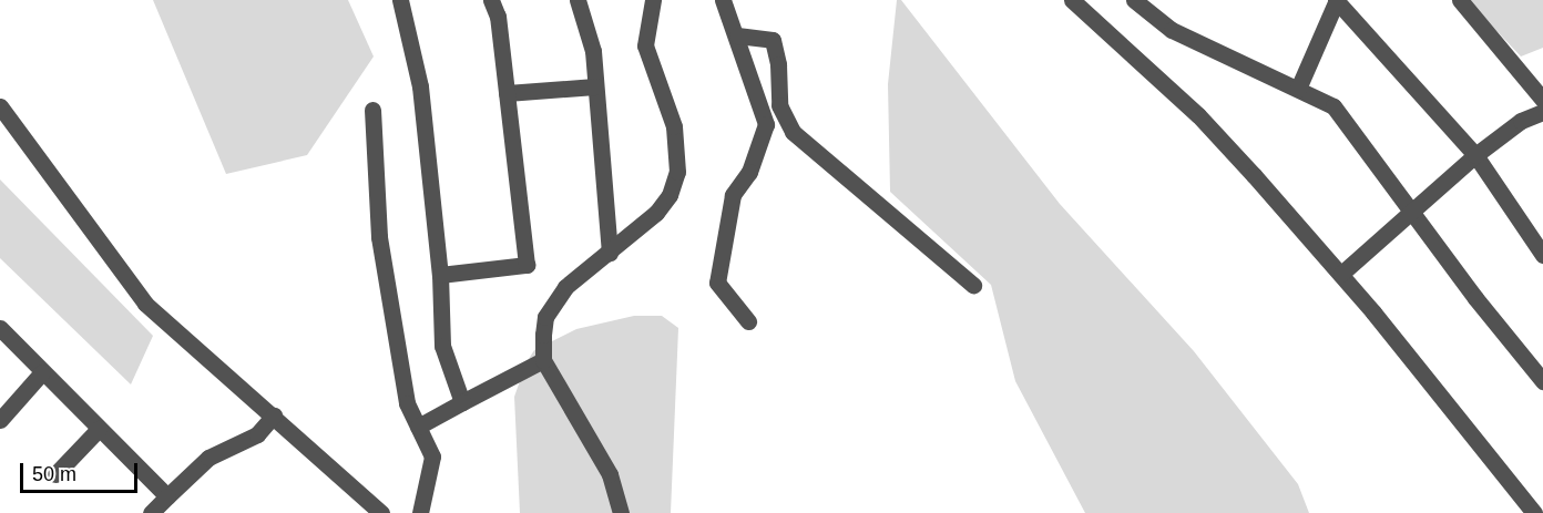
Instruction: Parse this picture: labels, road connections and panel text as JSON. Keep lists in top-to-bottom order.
{
  "scale_bar": "50 m"
}
